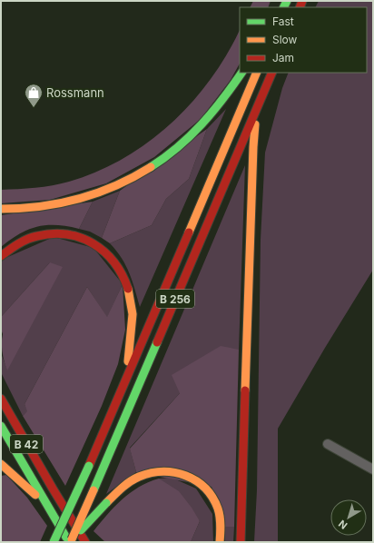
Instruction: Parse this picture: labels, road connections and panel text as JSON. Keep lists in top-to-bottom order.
{
  "streets": {
    "highway": ["B 256", "B 42"]
  },
  "crossings": [
    ["B 256", "B 42"]
  ],
  "places": {
    "shop": ["Rossmann"]
  },
  "legend": ["Fast", "Slow", "Jam"],
  "north": "bottom left"
}
